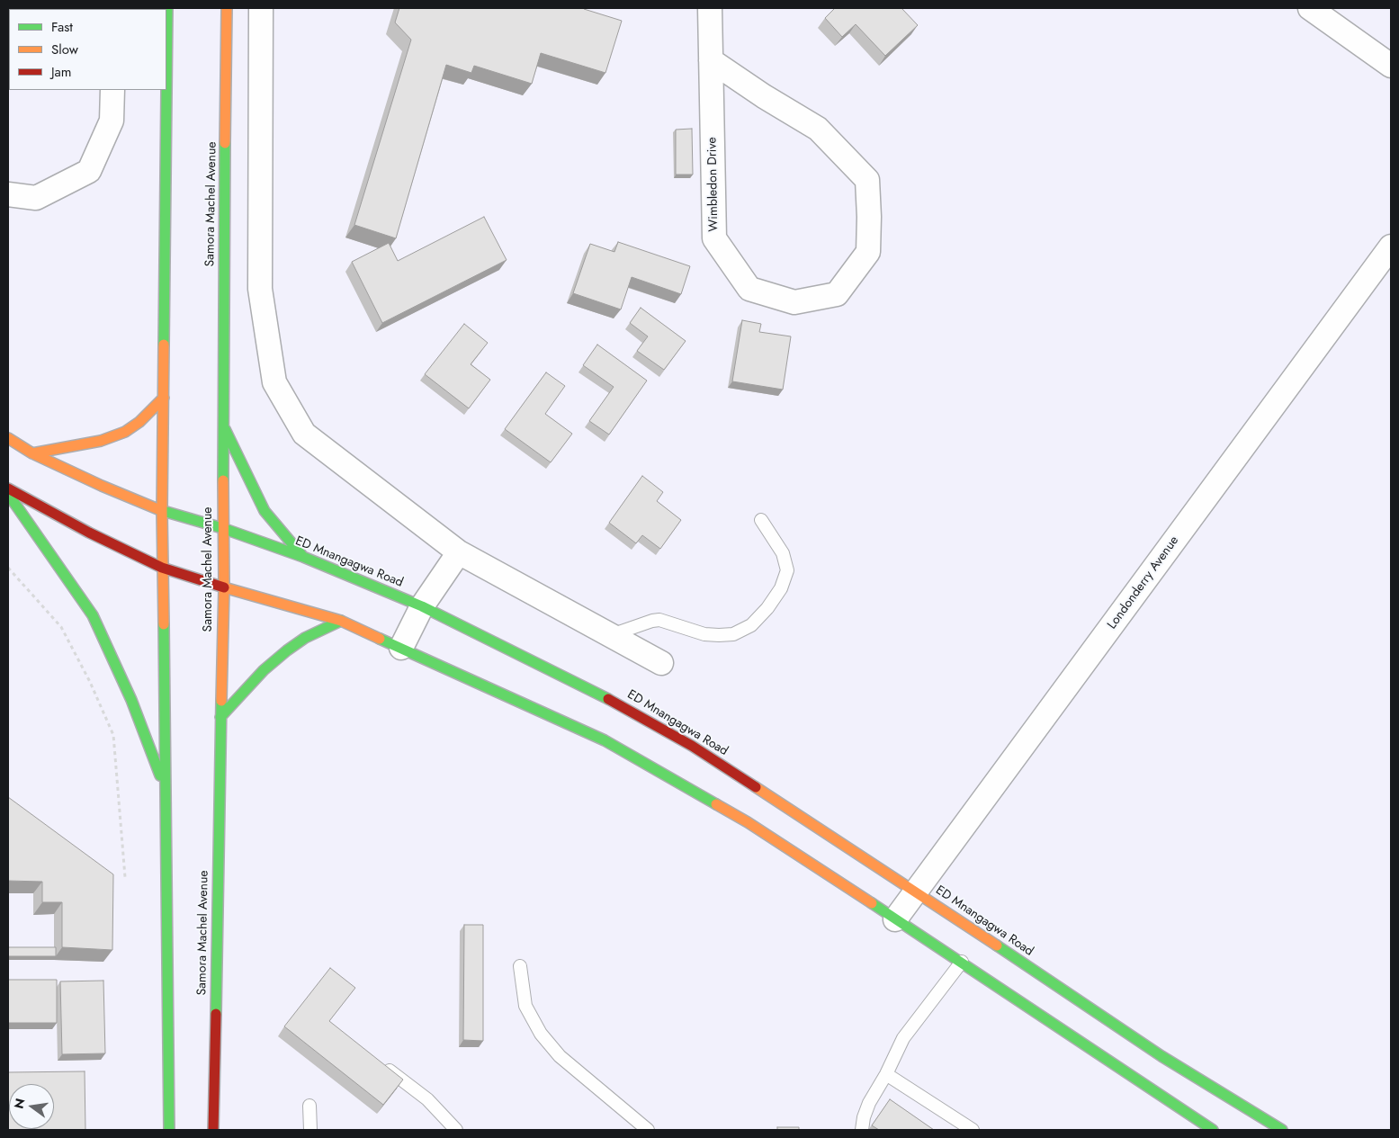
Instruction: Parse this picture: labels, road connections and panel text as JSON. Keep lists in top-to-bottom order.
{
  "streets": {
    "main road": ["Samora Machel Avenue", "ED Mnangagwa Road"],
    "street": ["Wimbledon Drive", "Londonderry Avenue"]
  },
  "crossings": [
    ["Samora Machel Avenue", "ED Mnangagwa Road"],
    ["ED Mnangagwa Road", "Londonderry Avenue"]
  ],
  "legend": ["Fast", "Slow", "Jam"],
  "north": "left"
}
